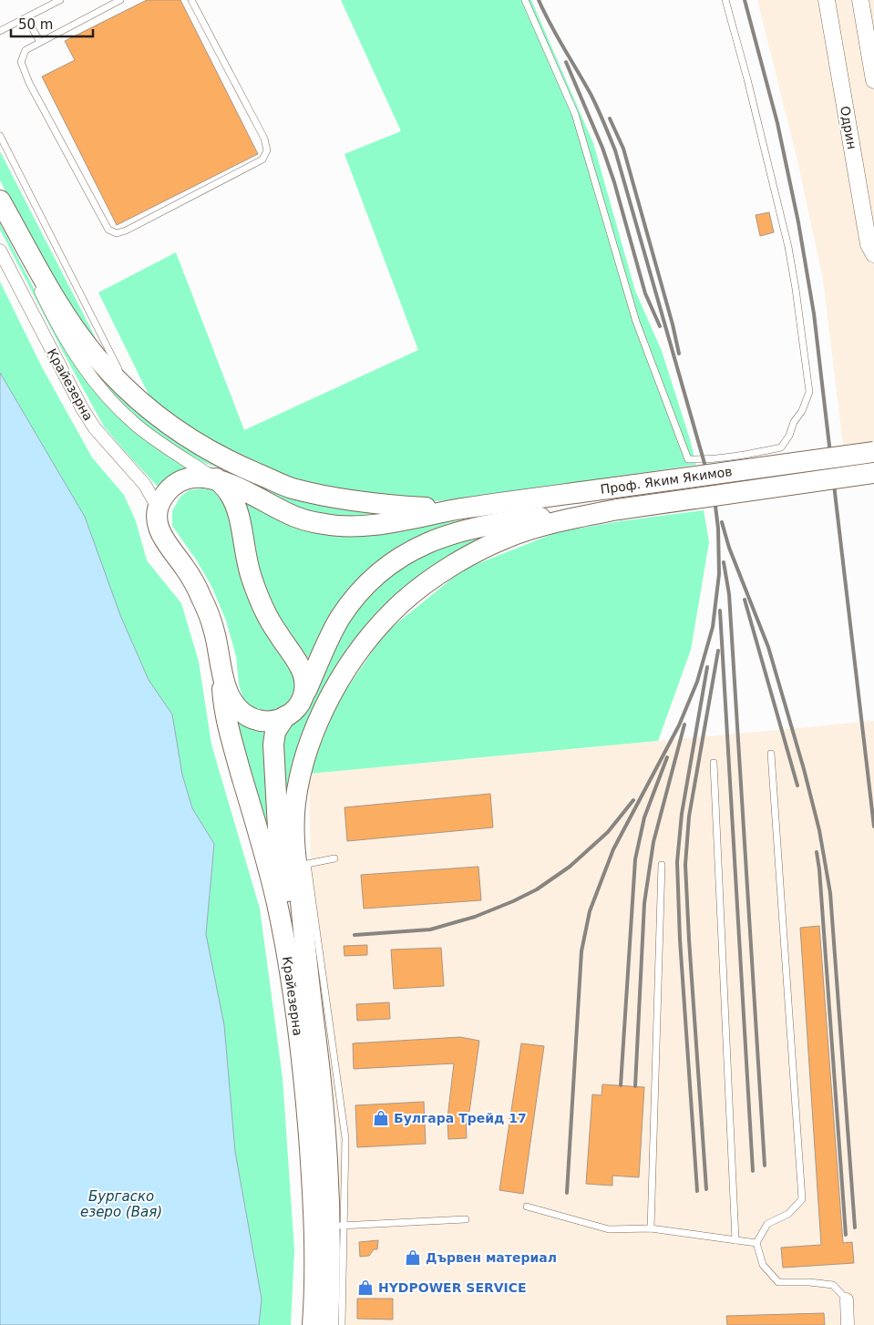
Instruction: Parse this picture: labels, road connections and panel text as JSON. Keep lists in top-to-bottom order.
{
  "streets": {
    "highway": ["Крайезерна", "Проф. Яким Якимов"],
    "street": ["Одрин"]
  },
  "water": ["Бургаско езеро (Вая)"],
  "places": {
    "shop": ["Булгара Трейд 17", "Дървен материал", "HYDPOWER SERVICE"]
  },
  "scale_bar": "50 m"
}
